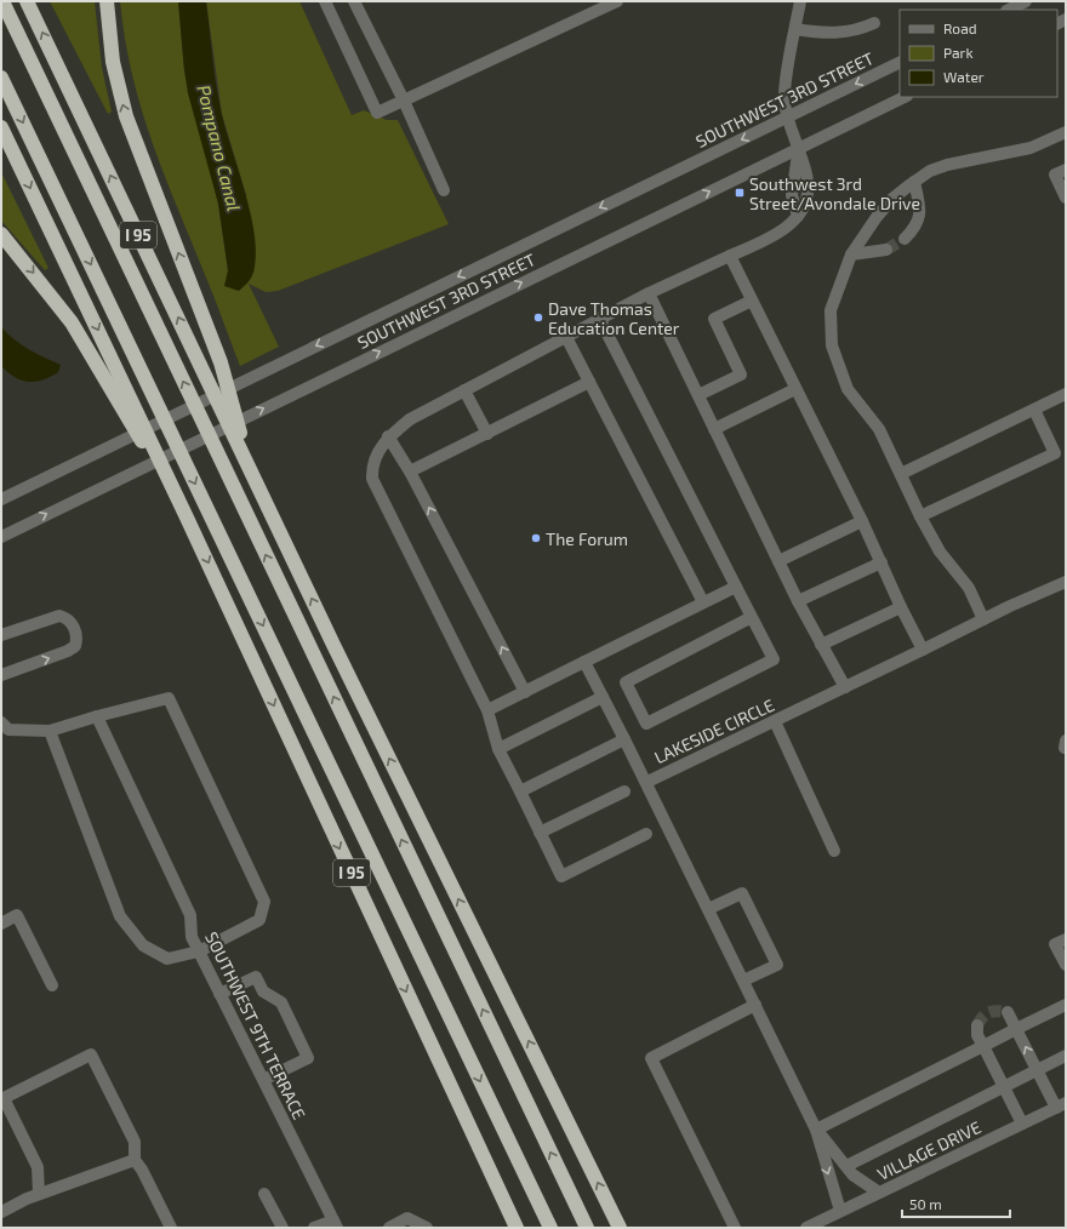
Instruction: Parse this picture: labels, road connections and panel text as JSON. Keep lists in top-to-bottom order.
{
  "streets": {
    "highway": ["I 95"],
    "street": [
      "SOUTHWEST 3RD STREET",
      "LAKESIDE CIRCLE",
      "SOUTHWEST 9TH TERRACE",
      "VILLAGE DRIVE"
    ]
  },
  "crossings": [
    ["LAKESIDE CIRCLE", "VILLAGE DRIVE"]
  ],
  "water": ["Pompano Canal"],
  "places": {
    "transit": ["Southwest 3rd Street/Avondale Drive"],
    "other": ["Dave Thomas Education Center", "The Forum"]
  },
  "legend": ["Road", "Park", "Water"],
  "scale_bar": "50 m"
}
